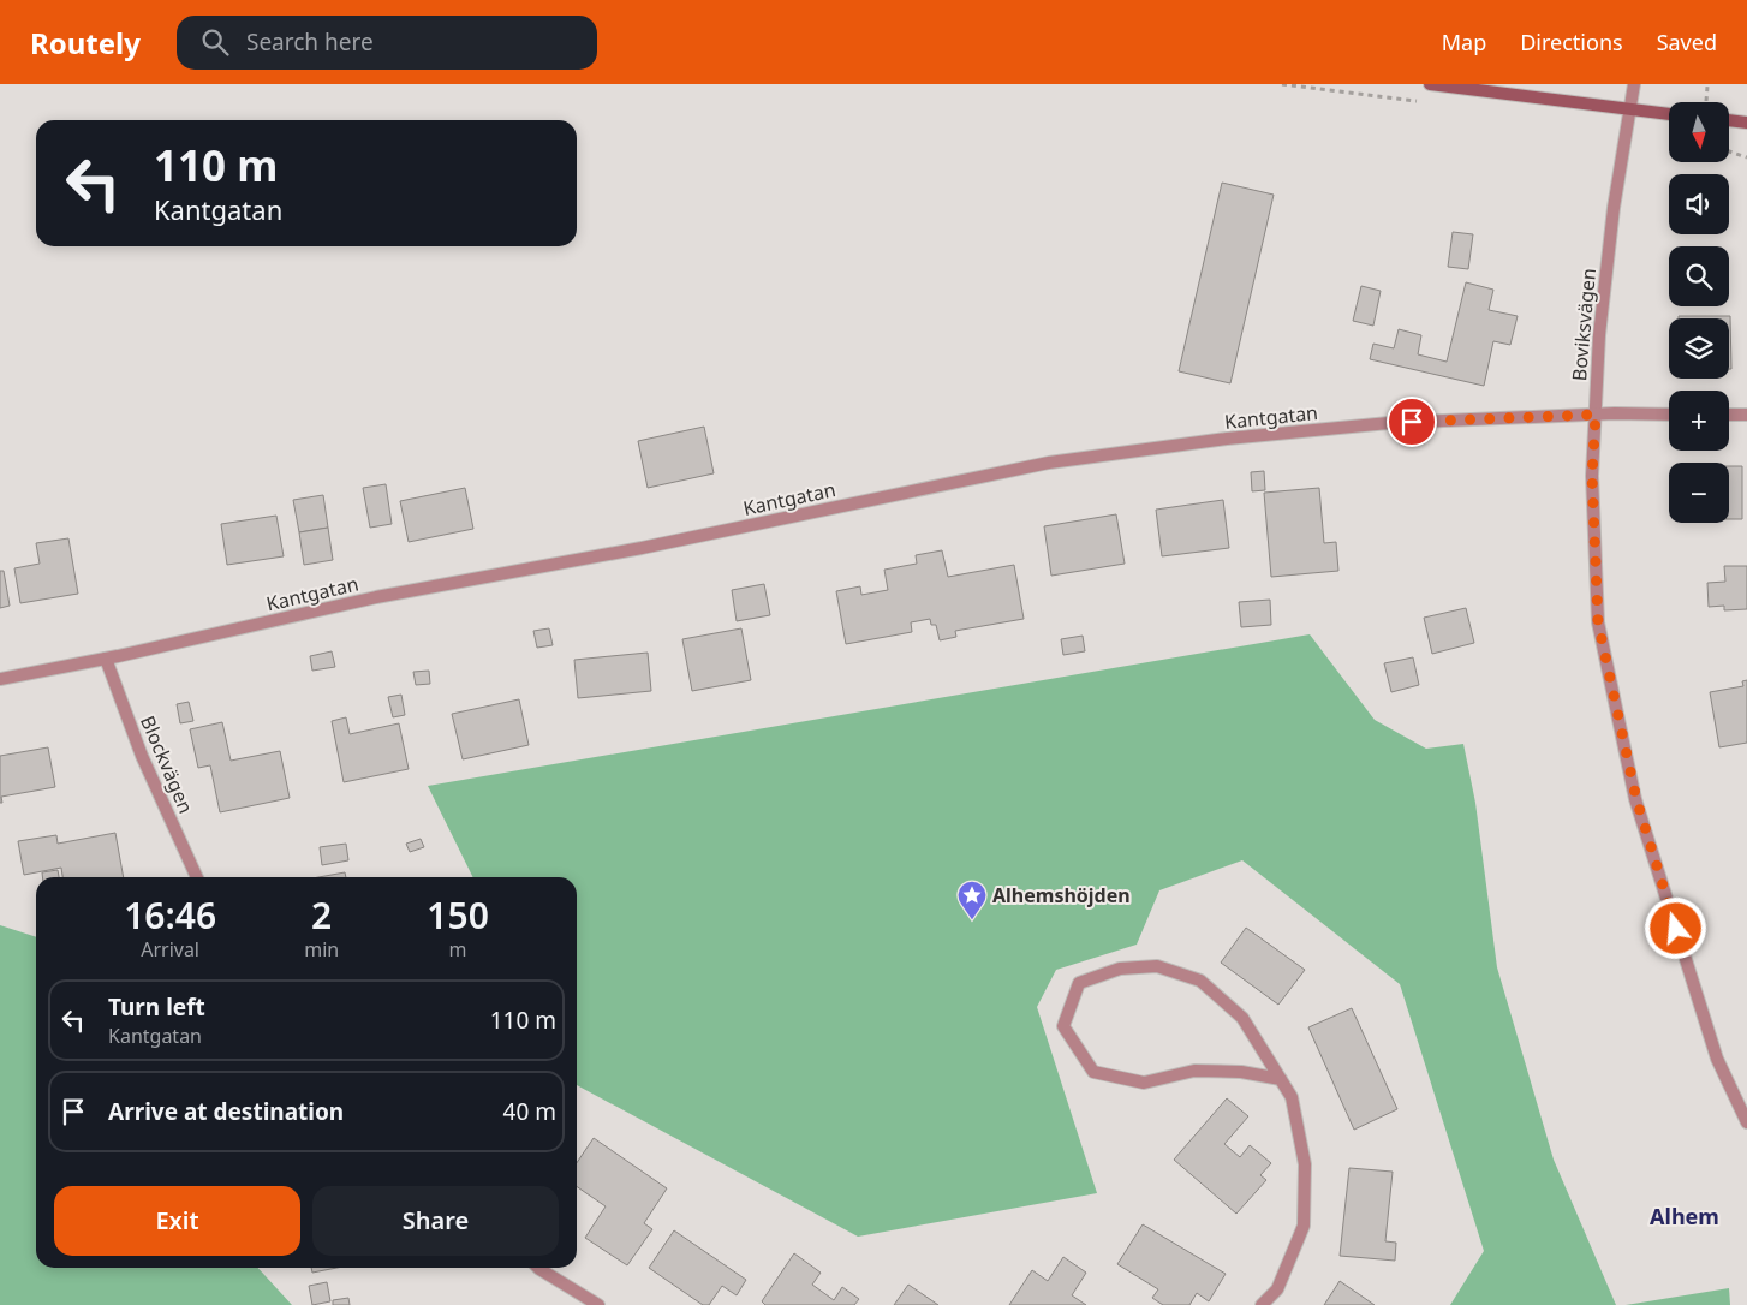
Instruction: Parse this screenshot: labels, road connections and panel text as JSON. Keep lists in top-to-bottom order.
{
  "streets": {
    "street": ["Boviksvägen", "Kantgatan", "Blockvägen"]
  },
  "crossings": [
    ["Boviksvägen", "Kantgatan"],
    ["Kantgatan", "Blockvägen"]
  ],
  "districts": ["Alhem"],
  "places": {
    "place": ["Alhemshöjden"]
  },
  "north": "bottom",
  "page": {
    "header": "Routely",
    "search": "Search here",
    "nav": ["Map", "Directions", "Saved"],
    "map_buttons": ["+", "−"],
    "turn": ["110 m", "Kantgatan"],
    "eta": [
      "16:46",
      "Arrival",
      "2",
      "min",
      "150",
      "m"
    ],
    "list": [
      {
        "name": "Turn left",
        "note": "Kantgatan",
        "value": "110 m"
      },
      {
        "name": "Arrive at destination",
        "value": "40 m"
      }
    ],
    "buttons": ["Exit", "Share"]
  }
}
